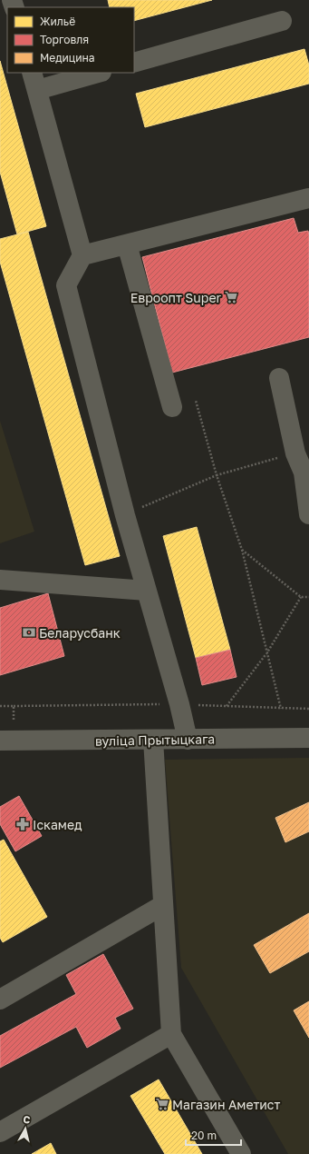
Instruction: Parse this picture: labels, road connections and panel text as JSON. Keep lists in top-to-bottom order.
{
  "streets": {
    "street": ["вуліца Прытыцкага"]
  },
  "places": {
    "supermarket": ["Евроопт Super", "Магазин Аметист"],
    "bank": ["Беларусбанк"],
    "pharmacy": ["Іскамед"]
  },
  "legend": ["Жильё", "Торговля", "Медицина"],
  "scale_bar": "20 m",
  "north": "top"
}
